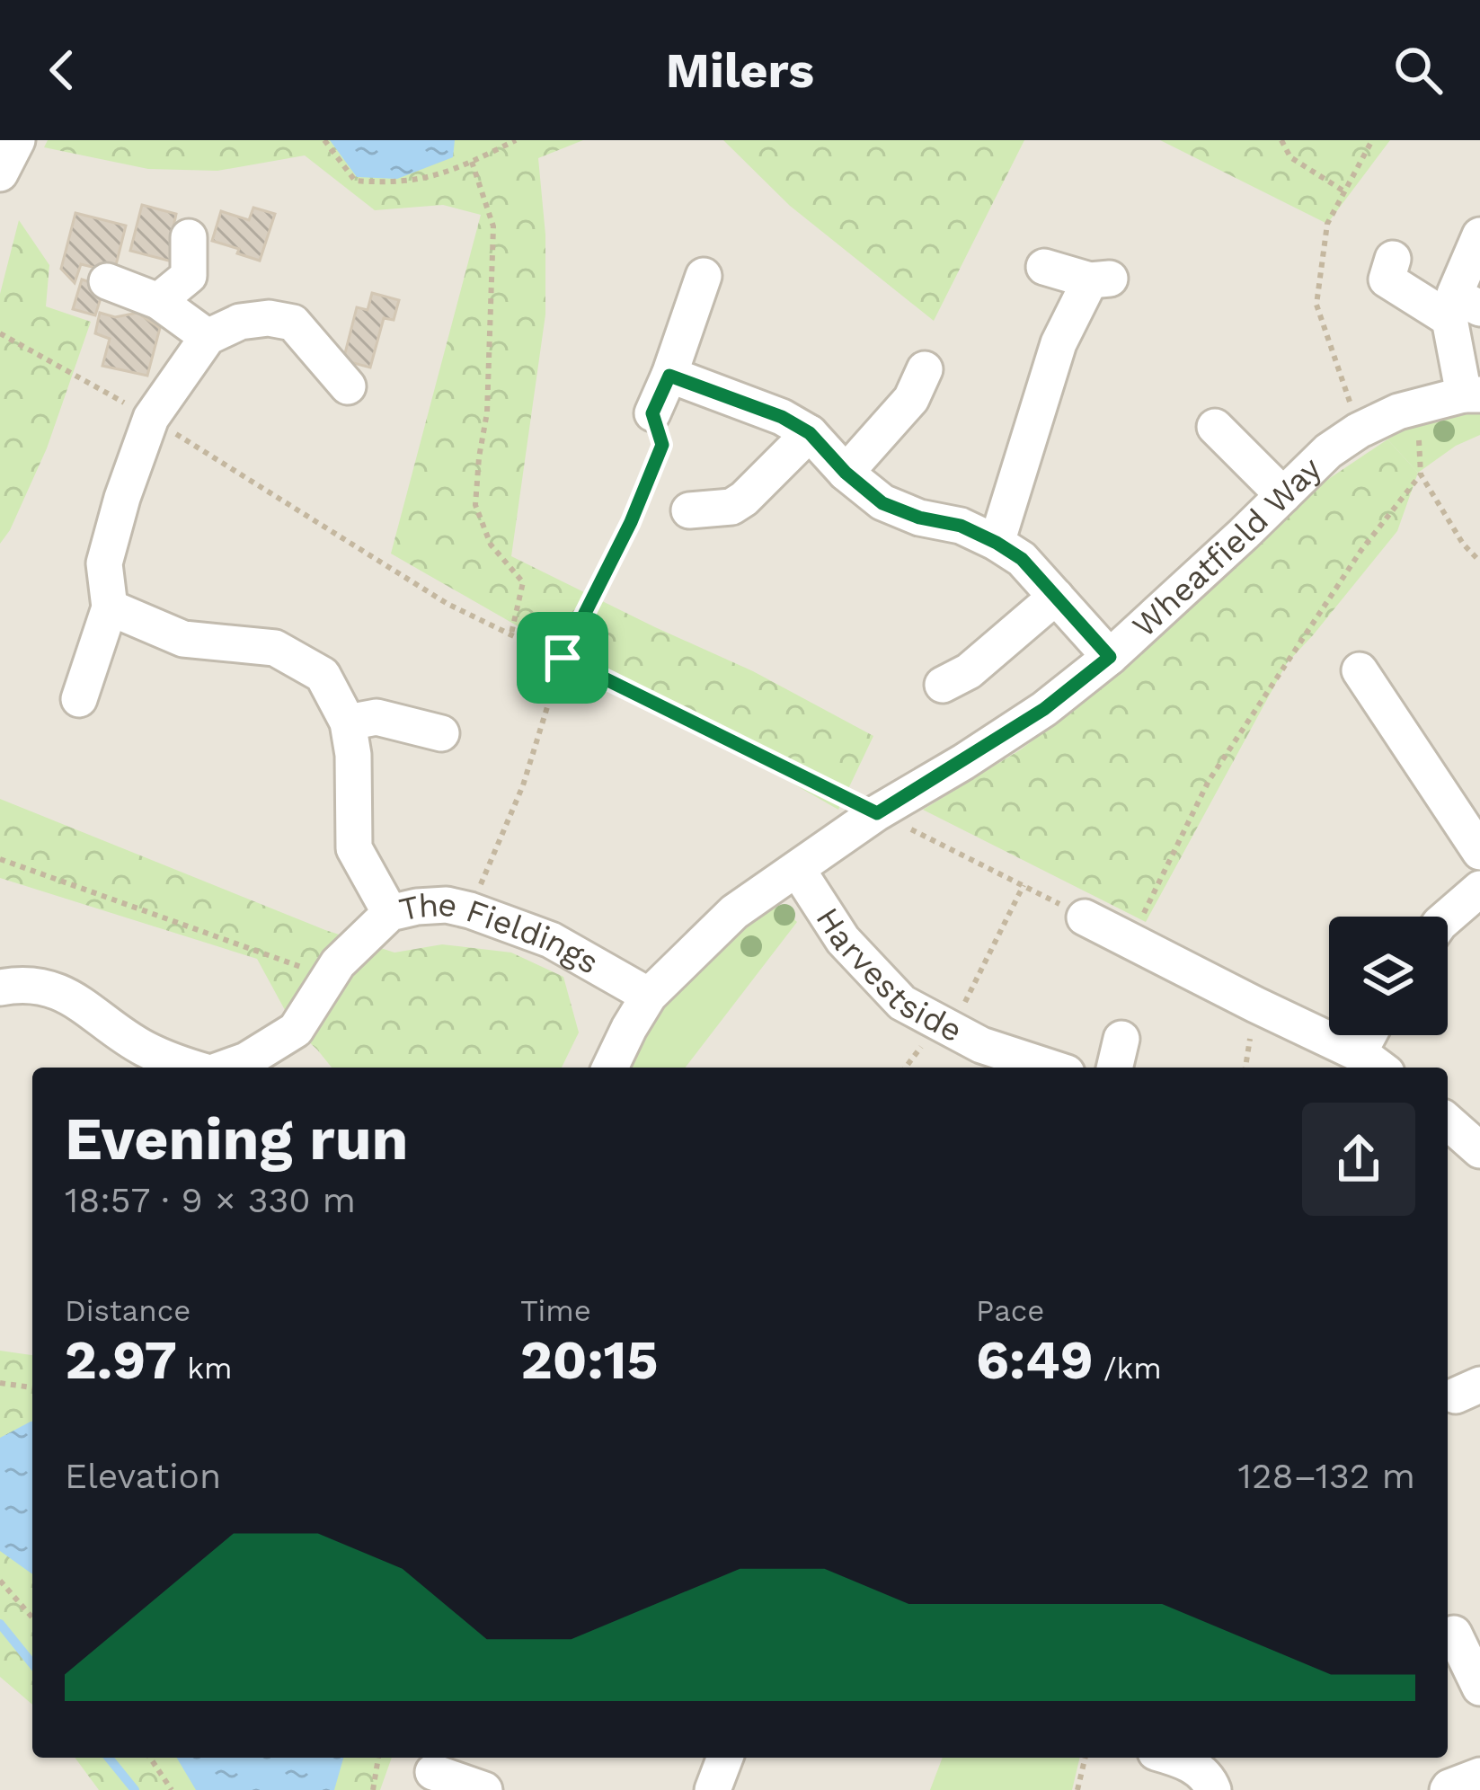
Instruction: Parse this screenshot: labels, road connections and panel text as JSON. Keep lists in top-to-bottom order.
{
  "streets": {
    "street": ["Wheatfield Way", "The Fieldings", "Harvestside"]
  },
  "crossings": [
    ["Wheatfield Way", "The Fieldings"],
    ["Wheatfield Way", "Harvestside"]
  ],
  "page": {
    "header": "Milers",
    "heading": ["Evening run", "18:57 · 9 × 330 m"],
    "stats": [
      ["Distance", "2.97 km"],
      ["Time", "20:15"],
      ["Pace", "6:49 /km"]
    ],
    "chart": ["Elevation", "128–132 m"]
  }
}
